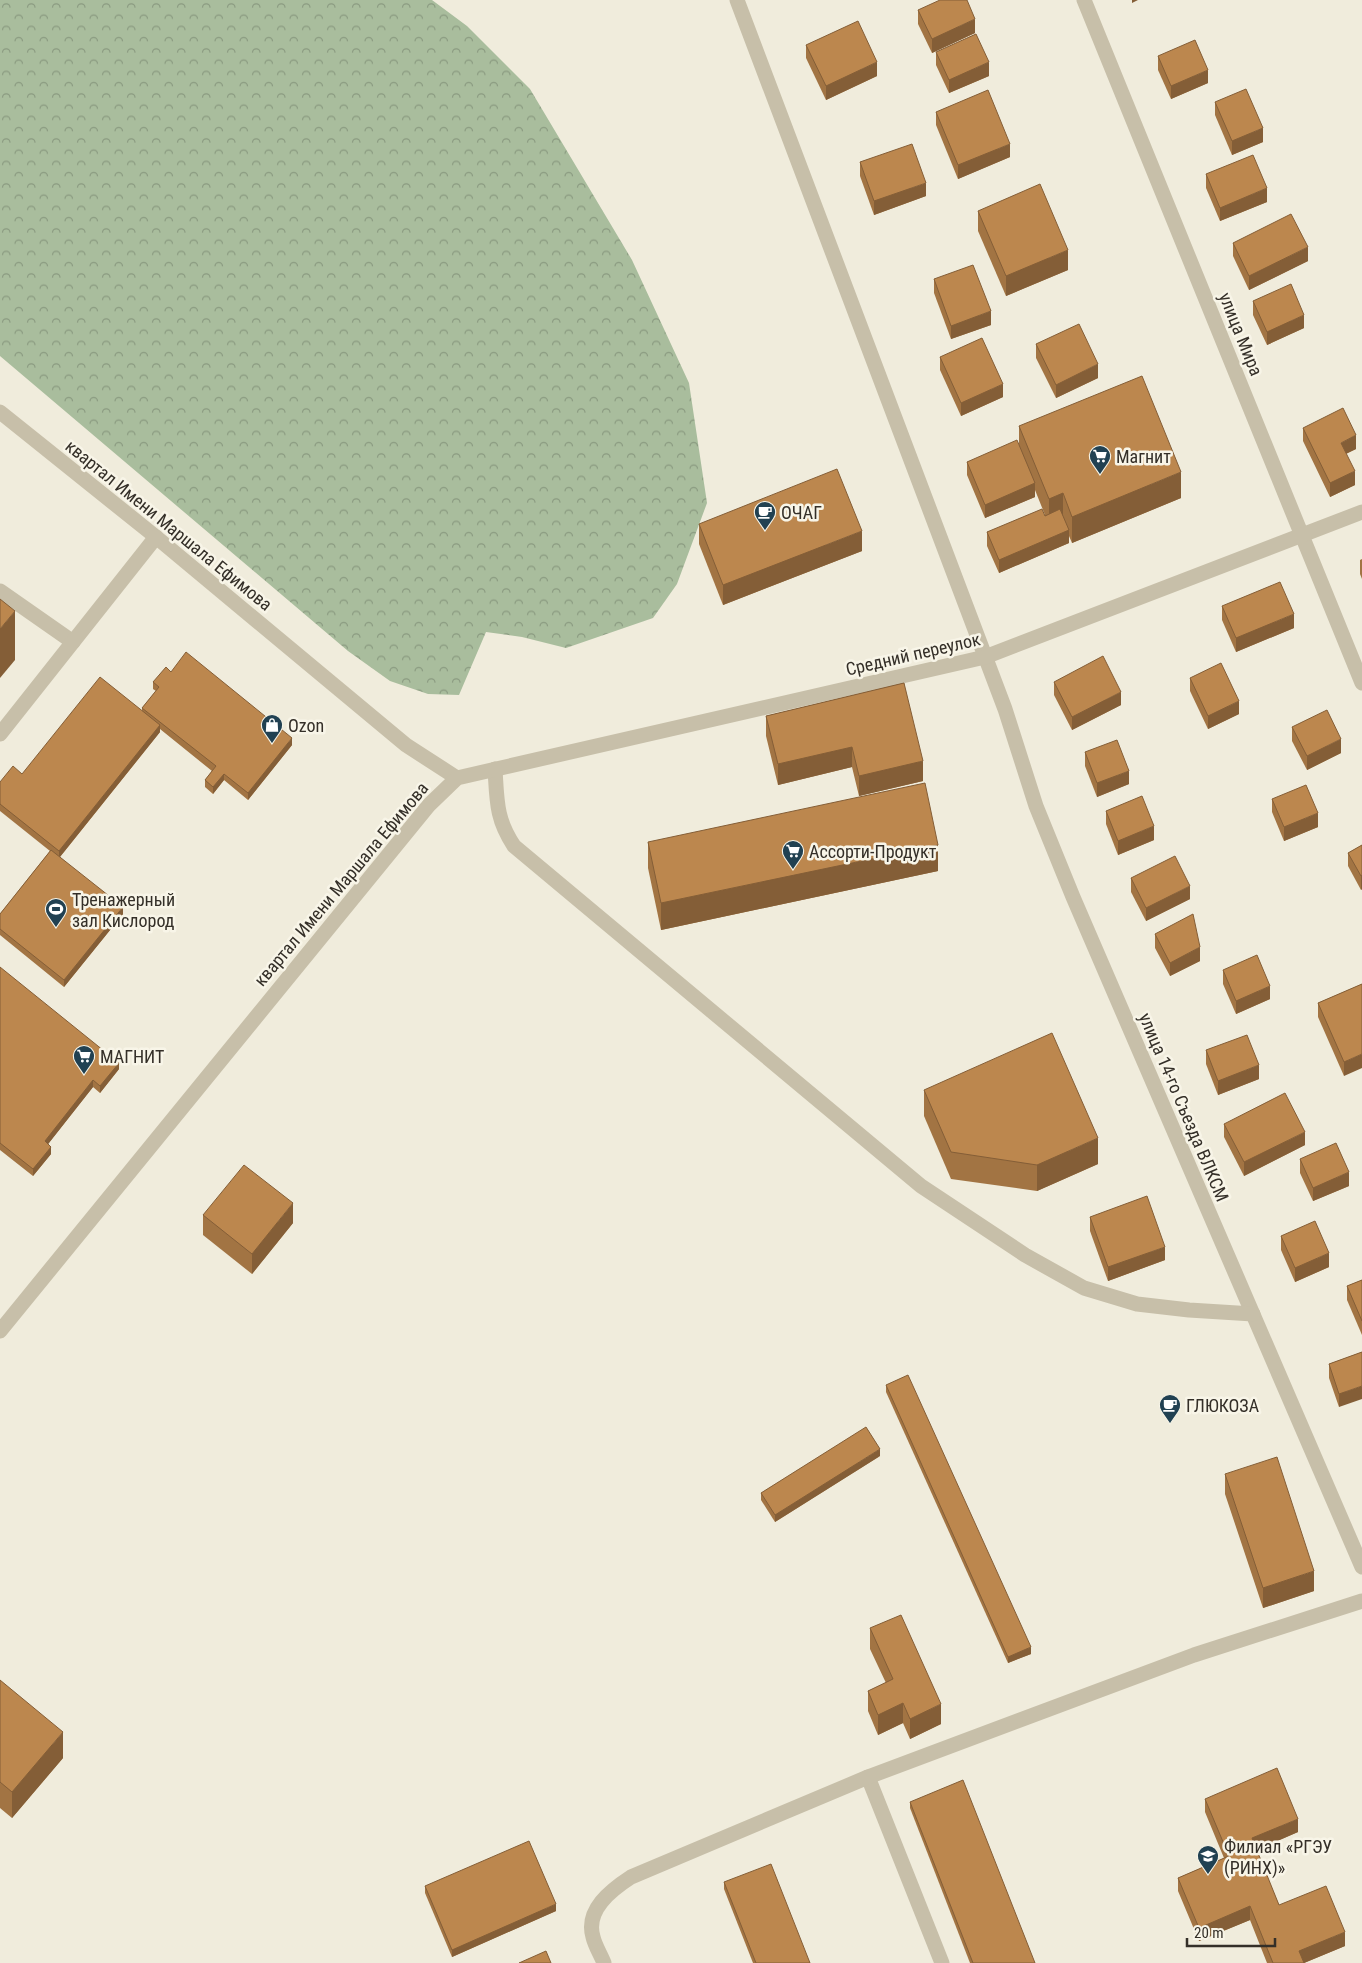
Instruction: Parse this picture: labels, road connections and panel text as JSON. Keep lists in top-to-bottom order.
{
  "streets": {
    "street": [
      "улица Мира",
      "квартал Имени Маршала Ефимова",
      "Средний переулок",
      "улица 14-го Съезда ВЛКСМ"
    ]
  },
  "crossings": [
    ["улица Мира", "Средний переулок"],
    ["квартал Имени Маршала Ефимова", "Средний переулок"],
    ["Средний переулок", "улица 14-го Съезда ВЛКСМ"]
  ],
  "places": {
    "supermarket": ["Магнит", "Ассорти-Продукт", "МАГНИТ"],
    "cafe": ["ОЧАГ", "ГЛЮКОЗА"],
    "shop": ["Ozon"],
    "sports": ["Тренажерный зал Кислород"],
    "school or university": ["Филиал «РГЭУ (РИНХ)»"]
  },
  "scale_bar": "20 m"
}
